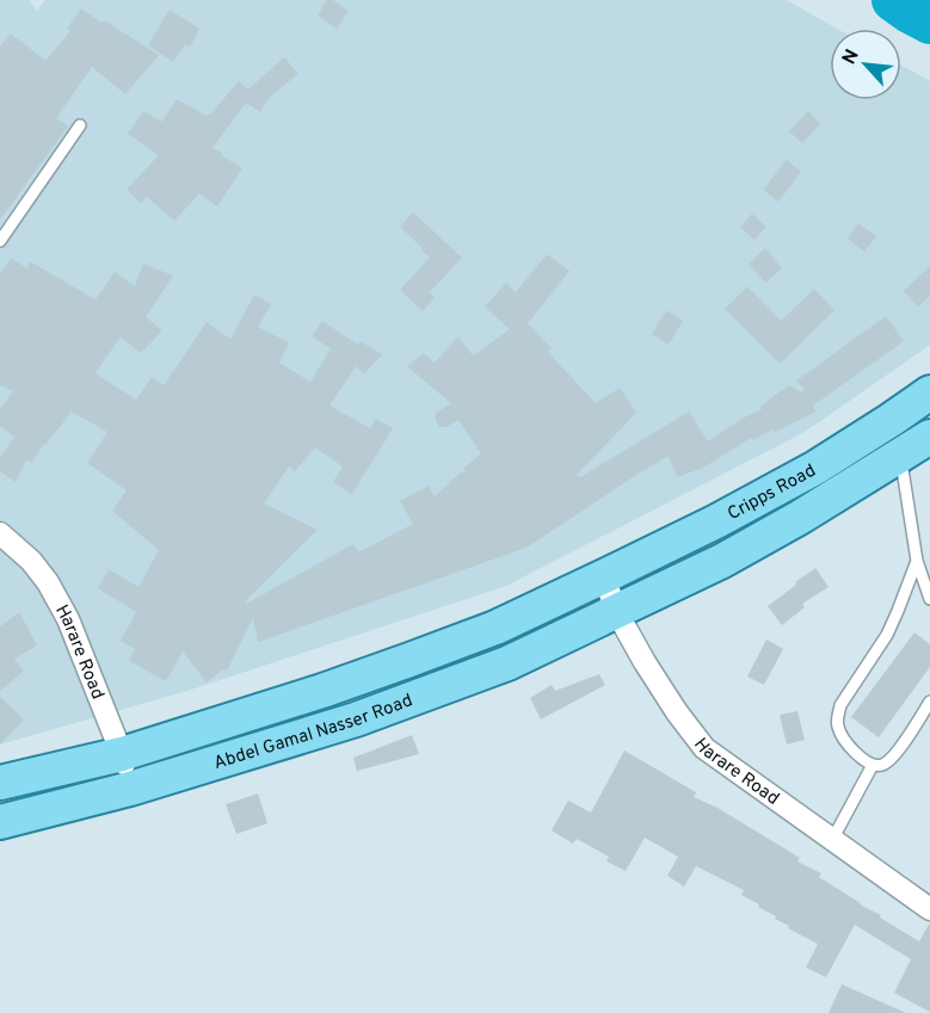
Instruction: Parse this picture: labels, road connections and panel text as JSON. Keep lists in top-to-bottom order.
{
  "streets": {
    "main road": ["Cripps Road", "Abdel Gamal Nasser Road"],
    "street": ["Harare Road"]
  },
  "crossings": [
    ["Cripps Road", "Harare Road"],
    ["Cripps Road", "Abdel Gamal Nasser Road"],
    ["Harare Road", "Abdel Gamal Nasser Road"]
  ],
  "north": "top left"
}
